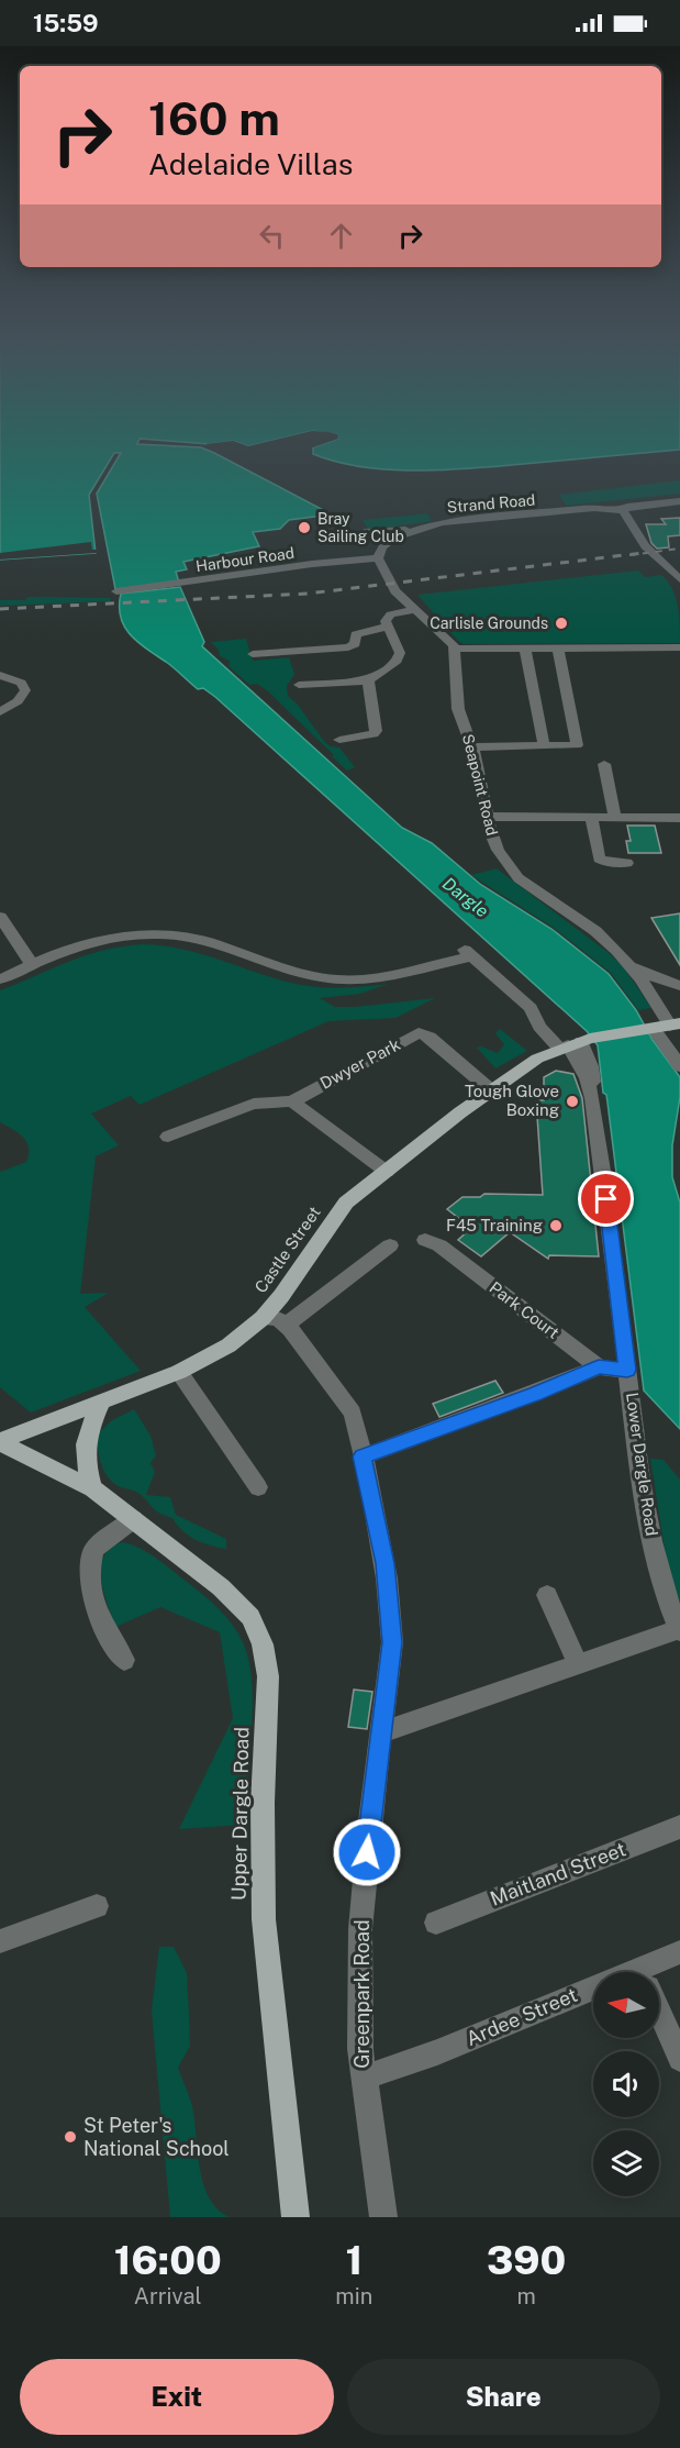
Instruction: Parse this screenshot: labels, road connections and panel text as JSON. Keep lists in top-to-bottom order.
{
  "streets": {
    "main road": ["Castle Street", "Upper Dargle Road"],
    "street": [
      "Strand Road",
      "Harbour Road",
      "Seapoint Road",
      "Dwyer Park",
      "Park Court",
      "Lower Dargle Road",
      "Maitland Street",
      "Greenpark Road",
      "Ardee Street"
    ]
  },
  "crossings": [
    ["Seapoint Road", "Castle Street"],
    ["Dwyer Park", "Castle Street"],
    ["Castle Street", "Lower Dargle Road"],
    ["Castle Street", "Upper Dargle Road"],
    ["Greenpark Road", "Ardee Street"]
  ],
  "water": ["Dargle"],
  "places": [
    "Bray Sailing Club",
    "Carlisle Grounds",
    "Tough Glove Boxing",
    "F45 Training",
    "St Peter's National School"
  ],
  "north": "left",
  "page": {
    "status": "15:59",
    "turn": ["160 m", "Adelaide Villas"],
    "eta": [
      "16:00",
      "Arrival",
      "1",
      "min",
      "390",
      "m"
    ],
    "buttons": ["Exit", "Share"]
  }
}
